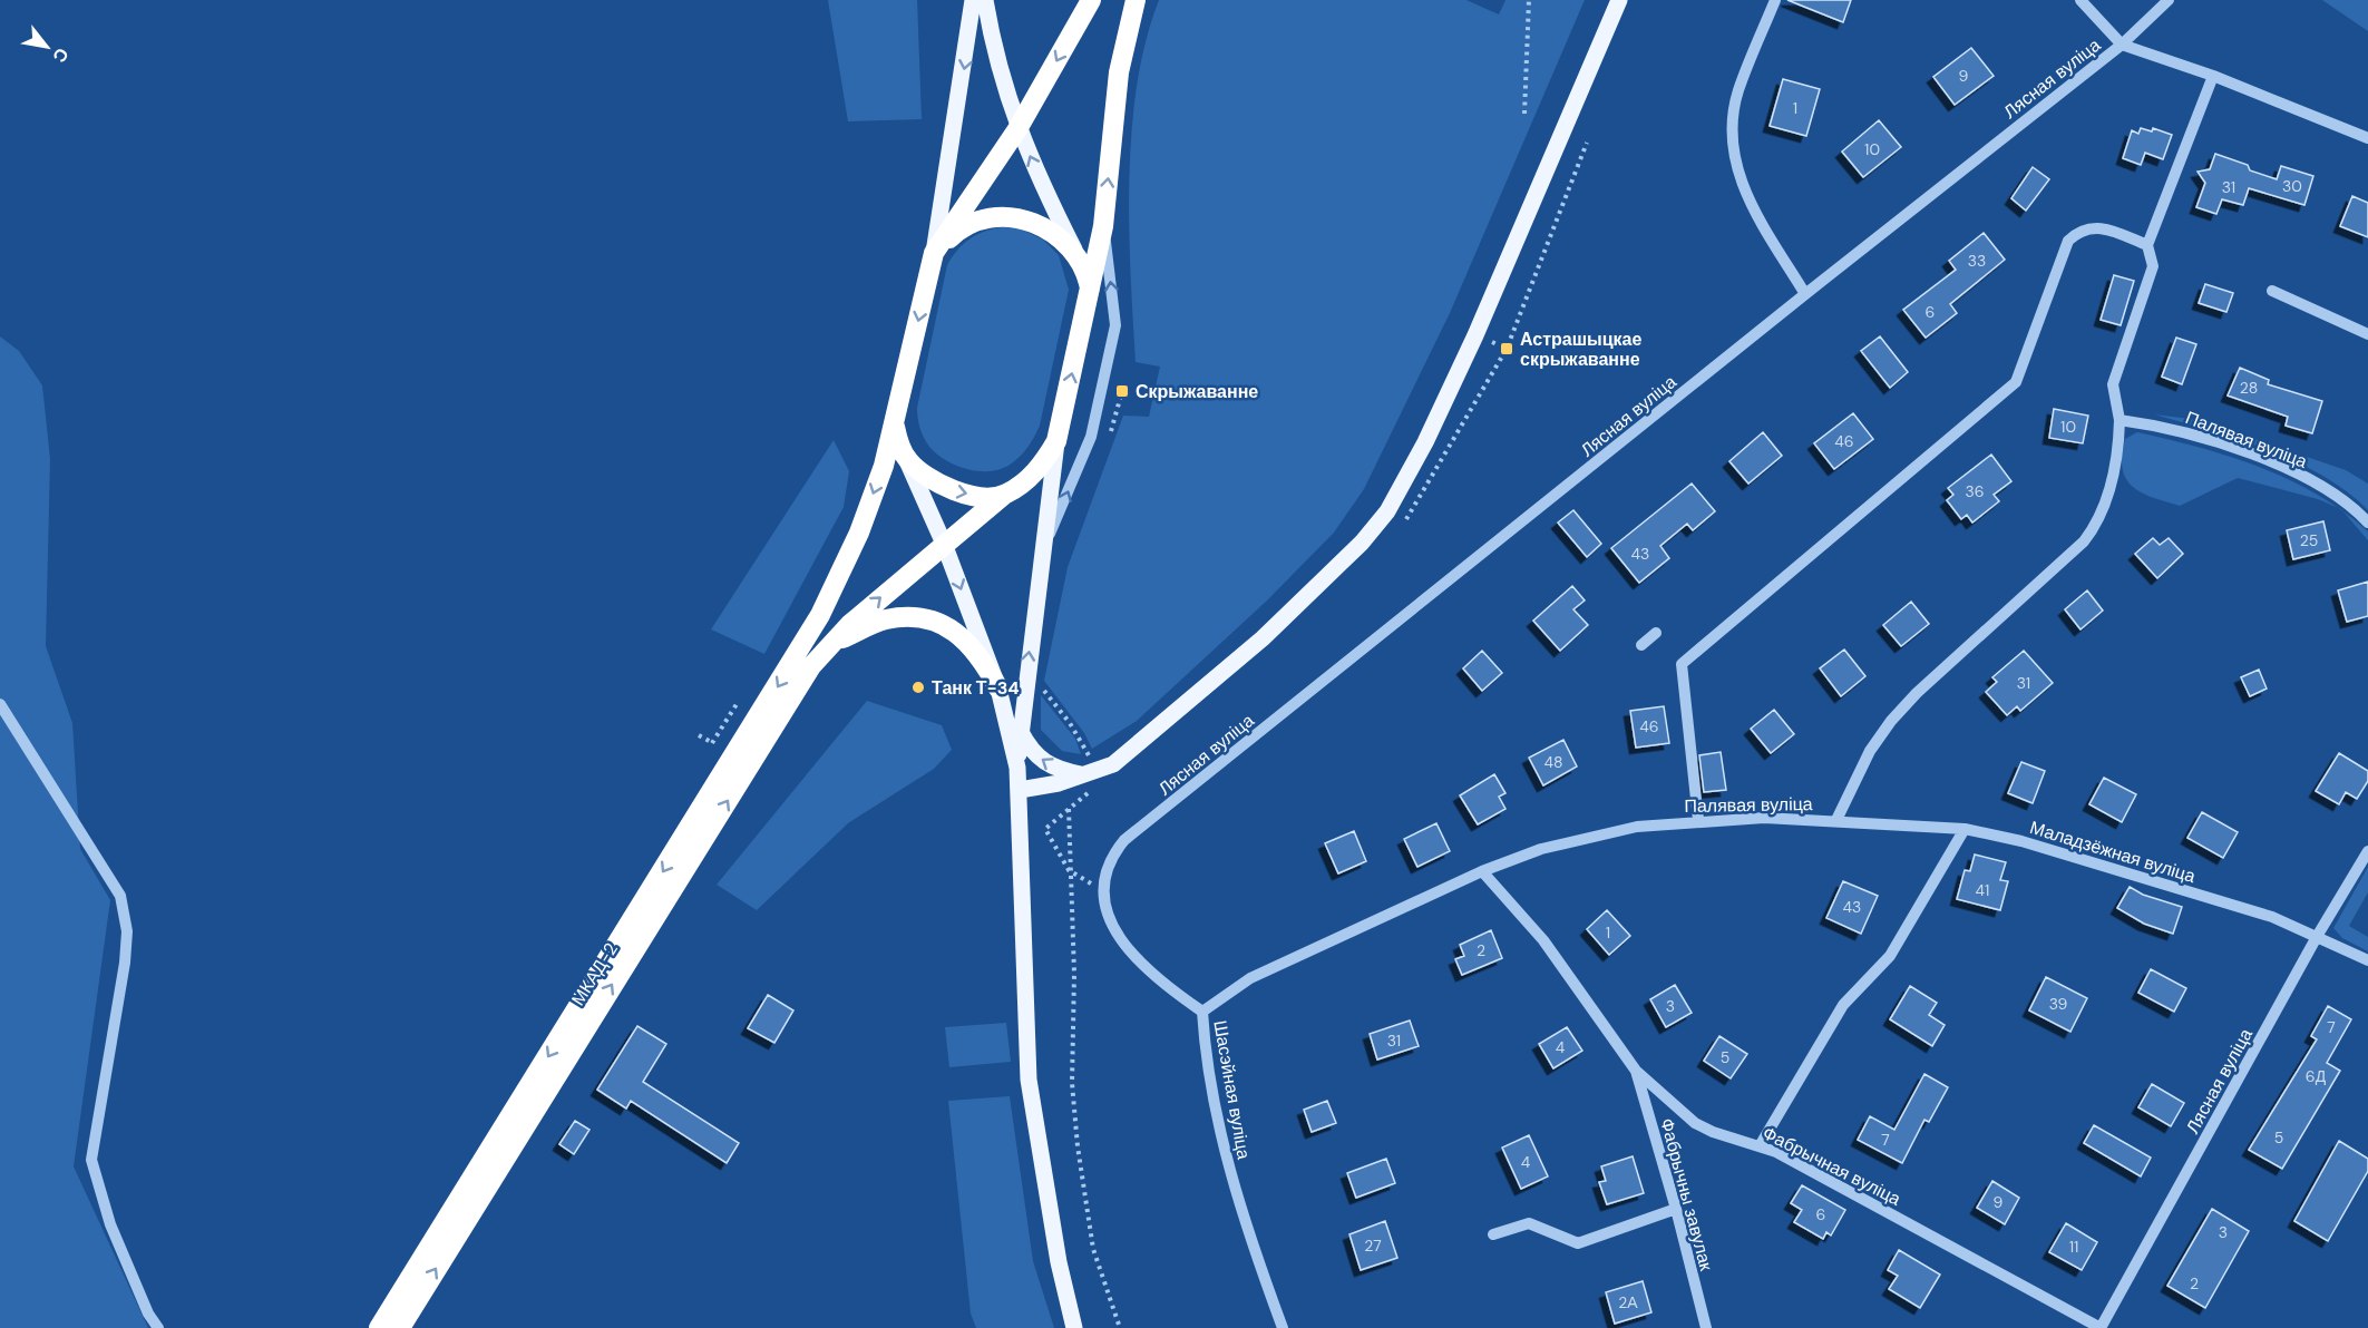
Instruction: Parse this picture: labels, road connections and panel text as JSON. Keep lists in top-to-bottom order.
{
  "streets": {
    "highway": ["МКАД-2"],
    "street": [
      "Лясная вуліца",
      "Палявая вуліца",
      "Маладзёжная вуліца",
      "Шасэйная вуліца",
      "Фабрычная вуліца",
      "Фабрычны завулак"
    ]
  },
  "crossings": [
    ["Лясная вуліца", "Маладзёжная вуліца"],
    ["Лясная вуліца", "Шасэйная вуліца"],
    ["Лясная вуліца", "Фабрычная вуліца"],
    ["Палявая вуліца", "Маладзёжная вуліца"],
    ["Палявая вуліца", "Шасэйная вуліца"],
    ["Палявая вуліца", "Фабрычная вуліца"],
    ["Фабрычная вуліца", "Фабрычны завулак"]
  ],
  "places": {
    "transit": ["Астрашыцкае скрыжаванне", "Скрыжаванне"],
    "other": ["Танк Т-34"]
  },
  "house_numbers": [
    "9",
    "1",
    "10",
    "30",
    "31",
    "33",
    "6",
    "28",
    "10",
    "46",
    "36",
    "25",
    "43",
    "31",
    "46",
    "48",
    "41",
    "43",
    "1",
    "2",
    "39",
    "3",
    "7",
    "31",
    "4",
    "5",
    "6Д",
    "5",
    "7",
    "4",
    "9",
    "6",
    "3",
    "27",
    "11",
    "2",
    "2А"
  ],
  "north": "bottom right"
}
